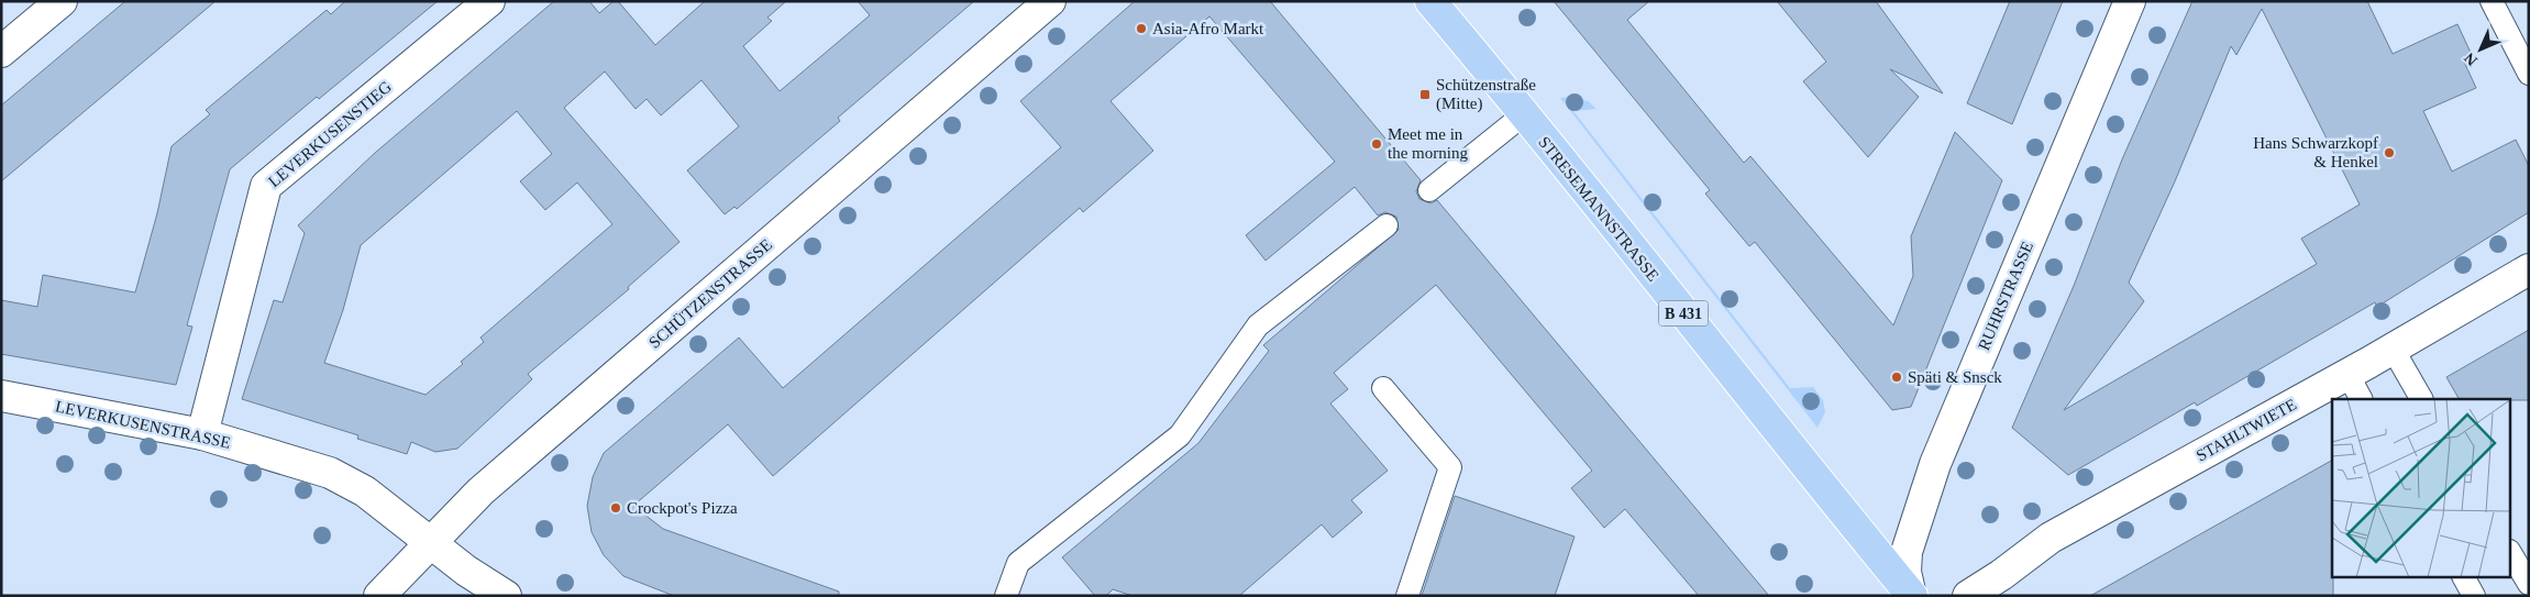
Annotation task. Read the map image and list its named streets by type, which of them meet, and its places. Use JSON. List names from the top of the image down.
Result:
{
  "streets": {
    "main road": ["STRESEMANNSTRASSE", "B 431"],
    "street": [
      "LEVERKUSENSTIEG",
      "SCHÜTZENSTRASSE",
      "RUHRSTRASSE",
      "LEVERKUSENSTRASSE",
      "STAHLTWIETE"
    ]
  },
  "crossings": [
    ["LEVERKUSENSTIEG", "LEVERKUSENSTRASSE"],
    ["STRESEMANNSTRASSE", "RUHRSTRASSE"],
    ["SCHÜTZENSTRASSE", "LEVERKUSENSTRASSE"]
  ],
  "places": {
    "other": [
      "Asia-Afro Markt",
      "Meet me in the morning",
      "Hans Schwarzkopf & Henkel",
      "Späti & Snsck",
      "Crockpot's Pizza"
    ],
    "transit": ["Schützenstraße (Mitte)"]
  },
  "north": "bottom left"
}
